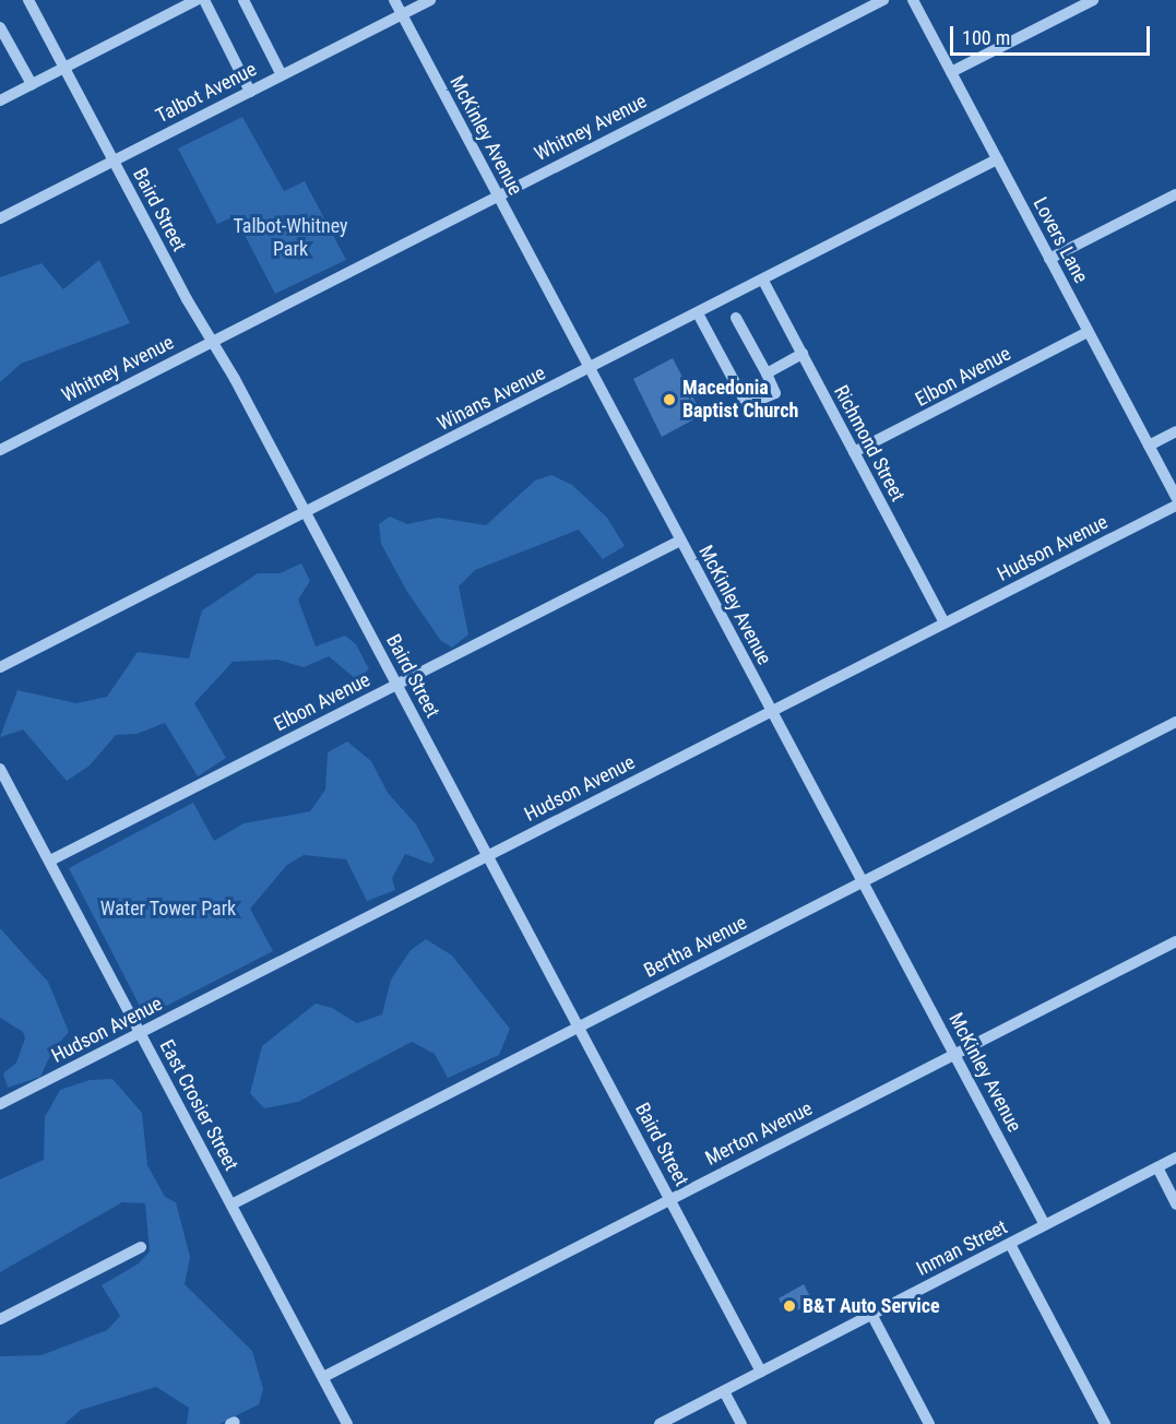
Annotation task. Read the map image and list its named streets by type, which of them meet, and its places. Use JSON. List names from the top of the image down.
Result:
{
  "streets": {
    "street": [
      "Talbot Avenue",
      "Whitney Avenue",
      "McKinley Avenue",
      "Baird Street",
      "Lovers Lane",
      "Elbon Avenue",
      "Winans Avenue",
      "Richmond Street",
      "Hudson Avenue",
      "Bertha Avenue",
      "East Crosier Street",
      "Merton Avenue",
      "Inman Street"
    ]
  },
  "crossings": [
    ["Talbot Avenue", "McKinley Avenue"],
    ["Talbot Avenue", "Baird Street"],
    ["Whitney Avenue", "McKinley Avenue"],
    ["Whitney Avenue", "Baird Street"],
    ["McKinley Avenue", "Elbon Avenue"],
    ["McKinley Avenue", "Winans Avenue"],
    ["McKinley Avenue", "Hudson Avenue"],
    ["McKinley Avenue", "Bertha Avenue"],
    ["McKinley Avenue", "Merton Avenue"],
    ["McKinley Avenue", "Inman Street"],
    ["Baird Street", "Elbon Avenue"],
    ["Baird Street", "Winans Avenue"],
    ["Baird Street", "Hudson Avenue"],
    ["Baird Street", "Bertha Avenue"],
    ["Baird Street", "Merton Avenue"],
    ["Baird Street", "Inman Street"],
    ["Lovers Lane", "Elbon Avenue"],
    ["Lovers Lane", "Winans Avenue"],
    ["Elbon Avenue", "Richmond Street"],
    ["Elbon Avenue", "East Crosier Street"],
    ["Winans Avenue", "Richmond Street"],
    ["Richmond Street", "Hudson Avenue"],
    ["Hudson Avenue", "East Crosier Street"],
    ["Bertha Avenue", "East Crosier Street"],
    ["East Crosier Street", "Merton Avenue"]
  ],
  "parks": ["Talbot-Whitney Park", "Water Tower Park"],
  "places": ["Macedonia Baptist Church", "B&T Auto Service"],
  "scale_bar": "100 m"
}
